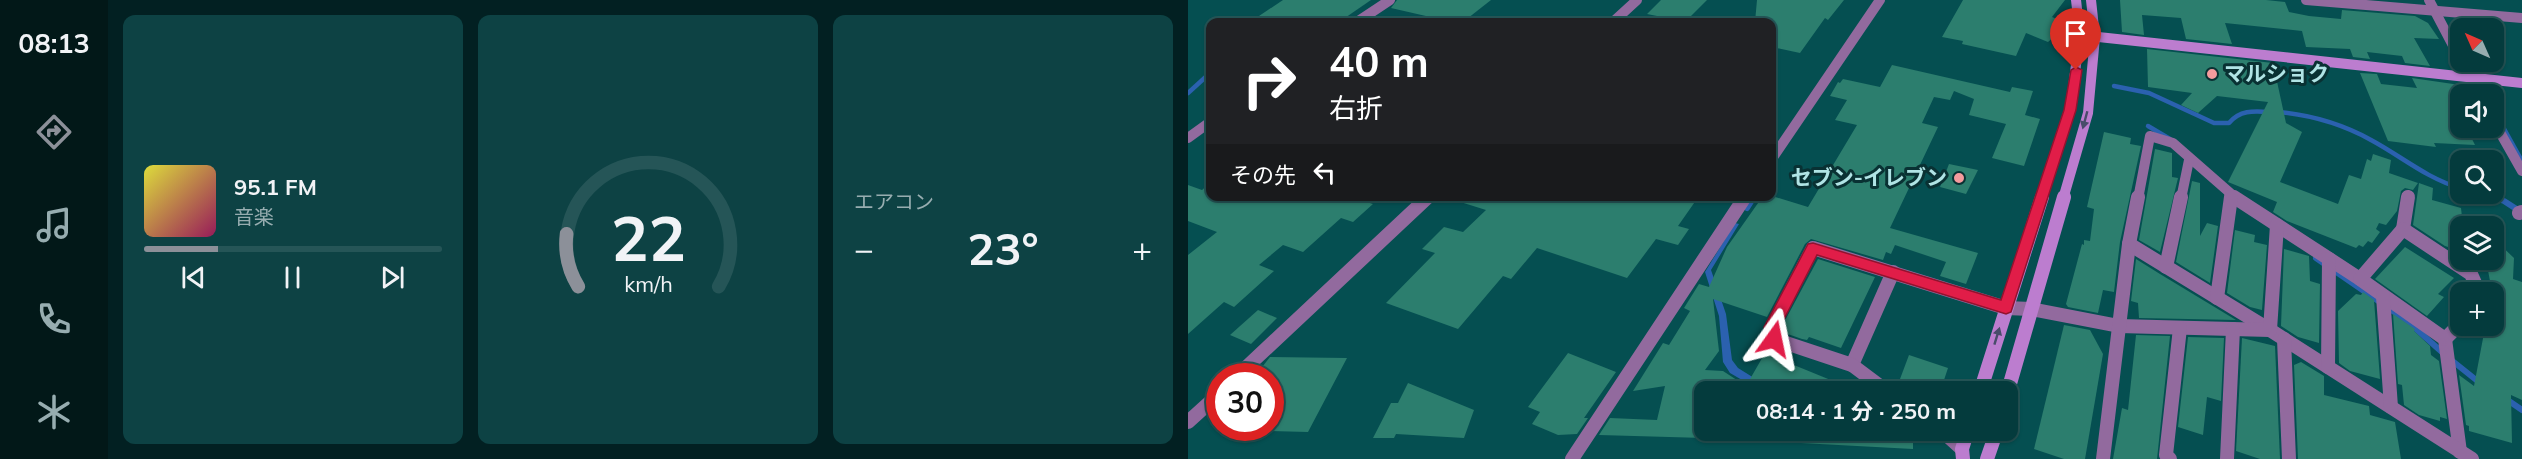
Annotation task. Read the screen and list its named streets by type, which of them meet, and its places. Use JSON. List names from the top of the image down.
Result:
{
  "places": ["マルショク", "セブン-イレブン"],
  "north": "top left",
  "page": {
    "tabs": "08:13",
    "tile": "エアコン",
    "map_buttons": "+",
    "turn": ["40 m", "右折"],
    "then": "その先",
    "song": ["95.1 FM", "音楽"],
    "heat": ["−", "23°", "+"],
    "limit": "30",
    "trip": "08:14 · 1 分 · 250 m",
    "gauge": ["22", "km/h"]
  }
}
